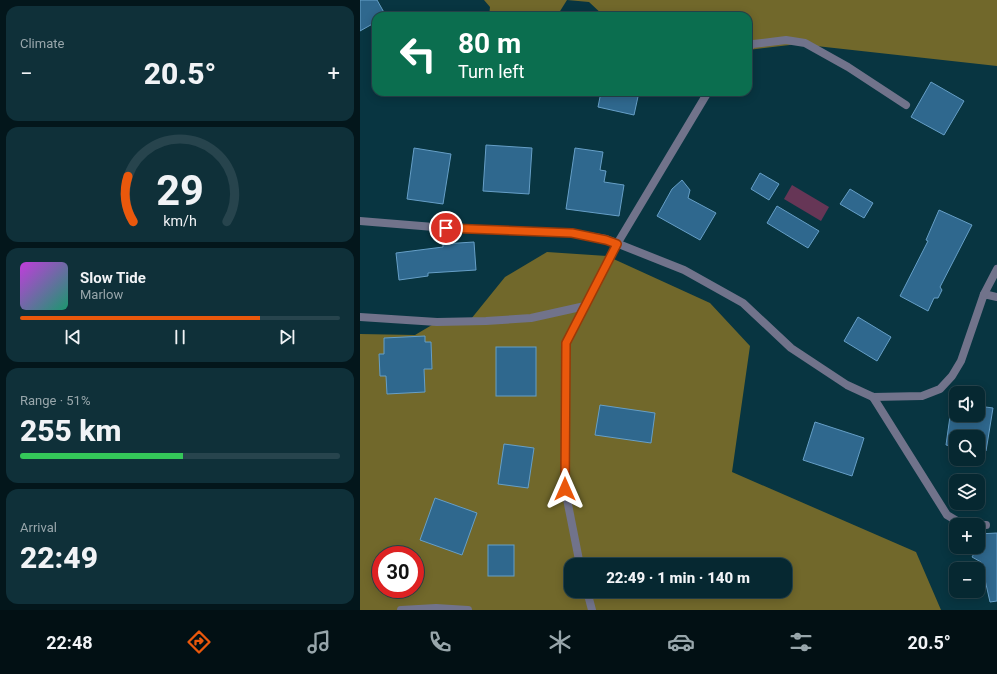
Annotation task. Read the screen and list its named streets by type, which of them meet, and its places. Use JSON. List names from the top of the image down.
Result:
{
  "page": {
    "tile": [
      "Climate",
      ["Range · 51%", "255 km"],
      ["Arrival", "22:49"]
    ],
    "turn": ["80 m", "Turn left"],
    "heat": ["−", "20.5°", "+"],
    "song": ["Slow Tide", "Marlow"],
    "map_buttons": ["+", "−"],
    "limit": "30",
    "trip": "22:49 · 1 min · 140 m",
    "tabs": ["22:48", "20.5°"],
    "gauge": ["29", "km/h"]
  }
}
